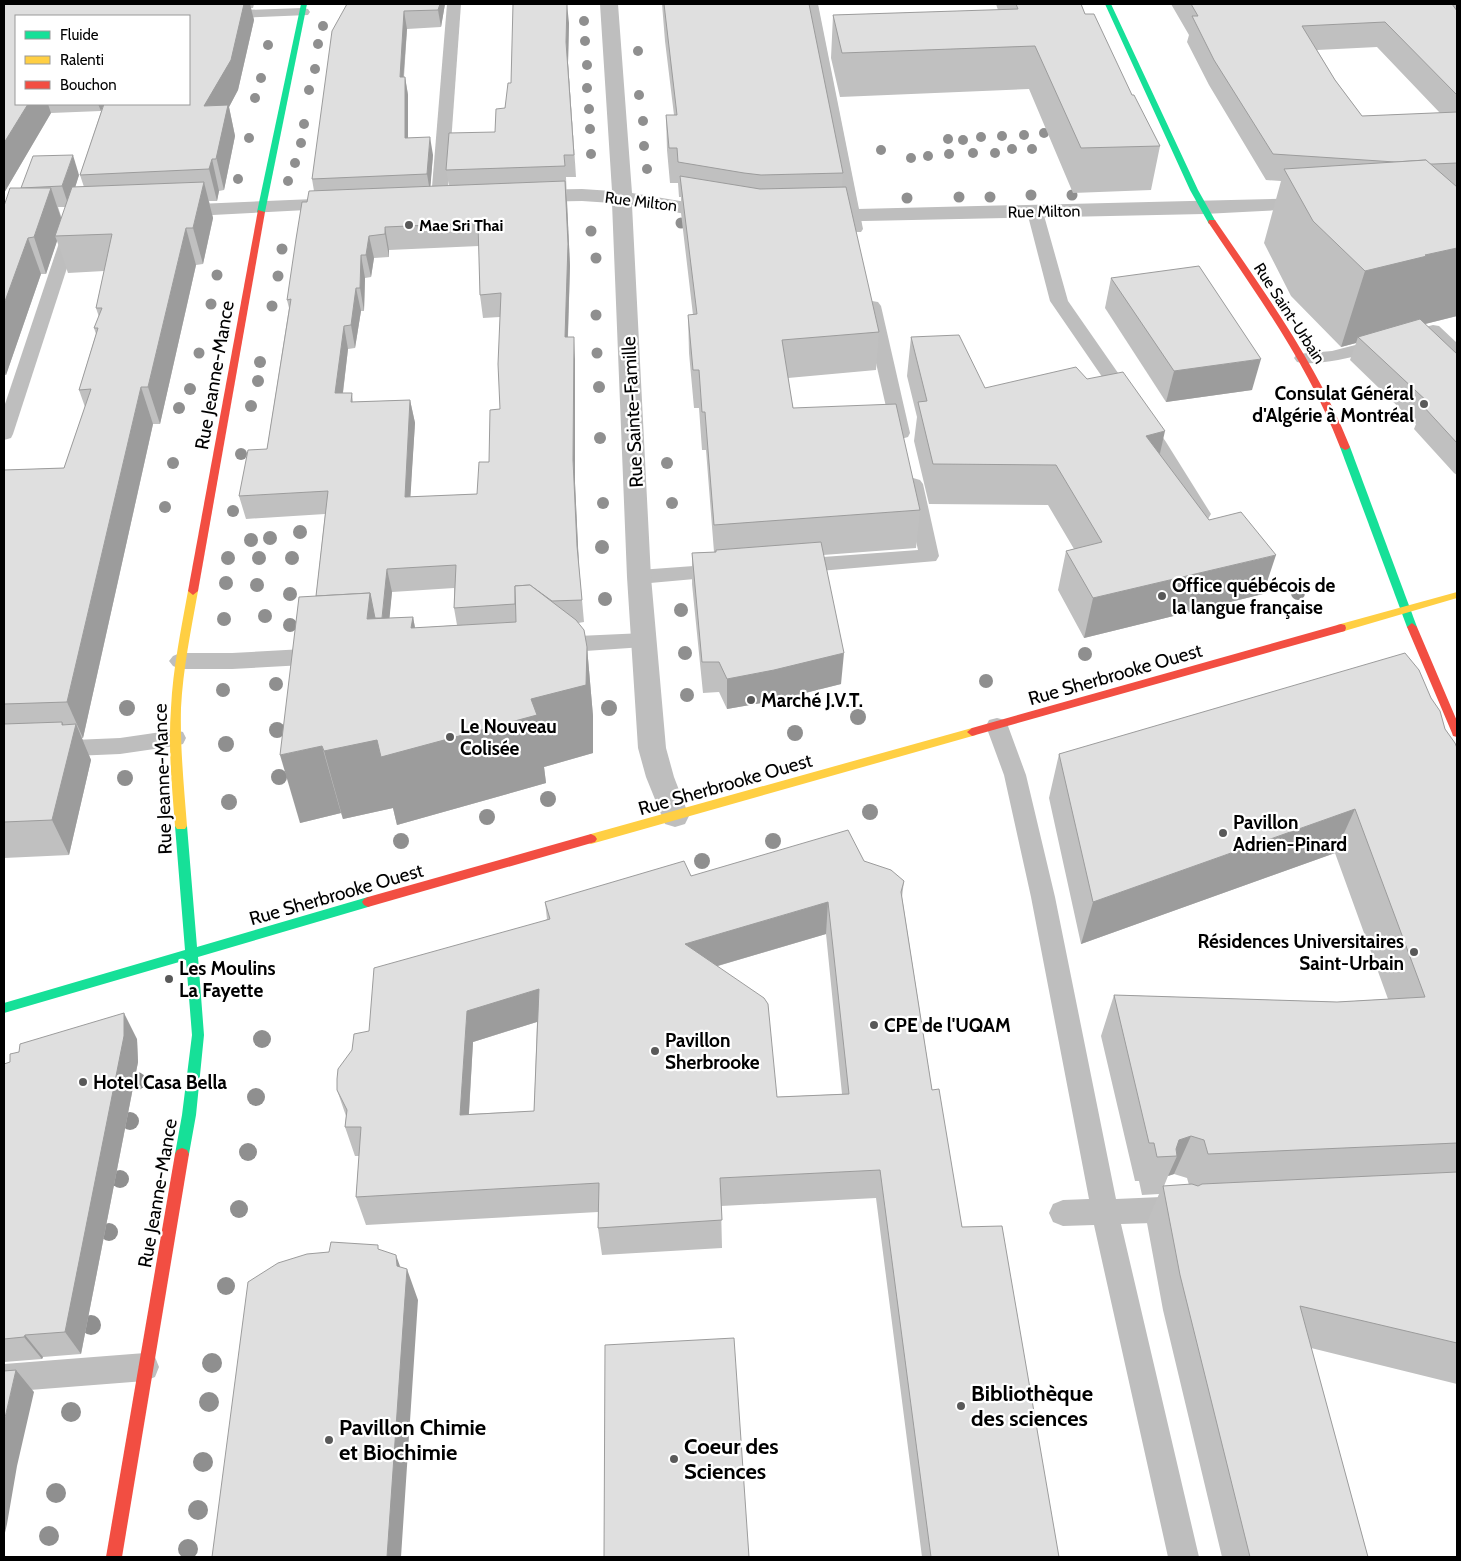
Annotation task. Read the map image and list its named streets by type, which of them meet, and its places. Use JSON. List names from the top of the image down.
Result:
{
  "streets": {
    "main road": ["Rue Saint-Urbain", "Rue Jeanne-Mance", "Rue Sherbrooke Ouest"],
    "street": ["Rue Milton", "Rue Sainte-Famille"]
  },
  "crossings": [
    ["Rue Milton", "Rue Saint-Urbain"],
    ["Rue Milton", "Rue Sainte-Famille"],
    ["Rue Saint-Urbain", "Rue Sherbrooke Ouest"],
    ["Rue Jeanne-Mance", "Rue Sherbrooke Ouest"],
    ["Rue Sainte-Famille", "Rue Sherbrooke Ouest"]
  ],
  "places": [
    "Mae Sri Thai",
    "Consulat Général d'Algérie à Montréal",
    "Office québécois de la langue française",
    "Marché J.V.T.",
    "Le Nouveau Colisée",
    "Pavillon Adrien-Pinard",
    "Résidences Universitaires Saint-Urbain",
    "Les Moulins La Fayette",
    "CPE de l'UQAM",
    "Pavillon Sherbrooke",
    "Hotel Casa Bella",
    "Bibliothèque des sciences",
    "Pavillon Chimie et Biochimie",
    "Coeur des Sciences"
  ],
  "legend": ["Fluide", "Ralenti", "Bouchon"]
}
